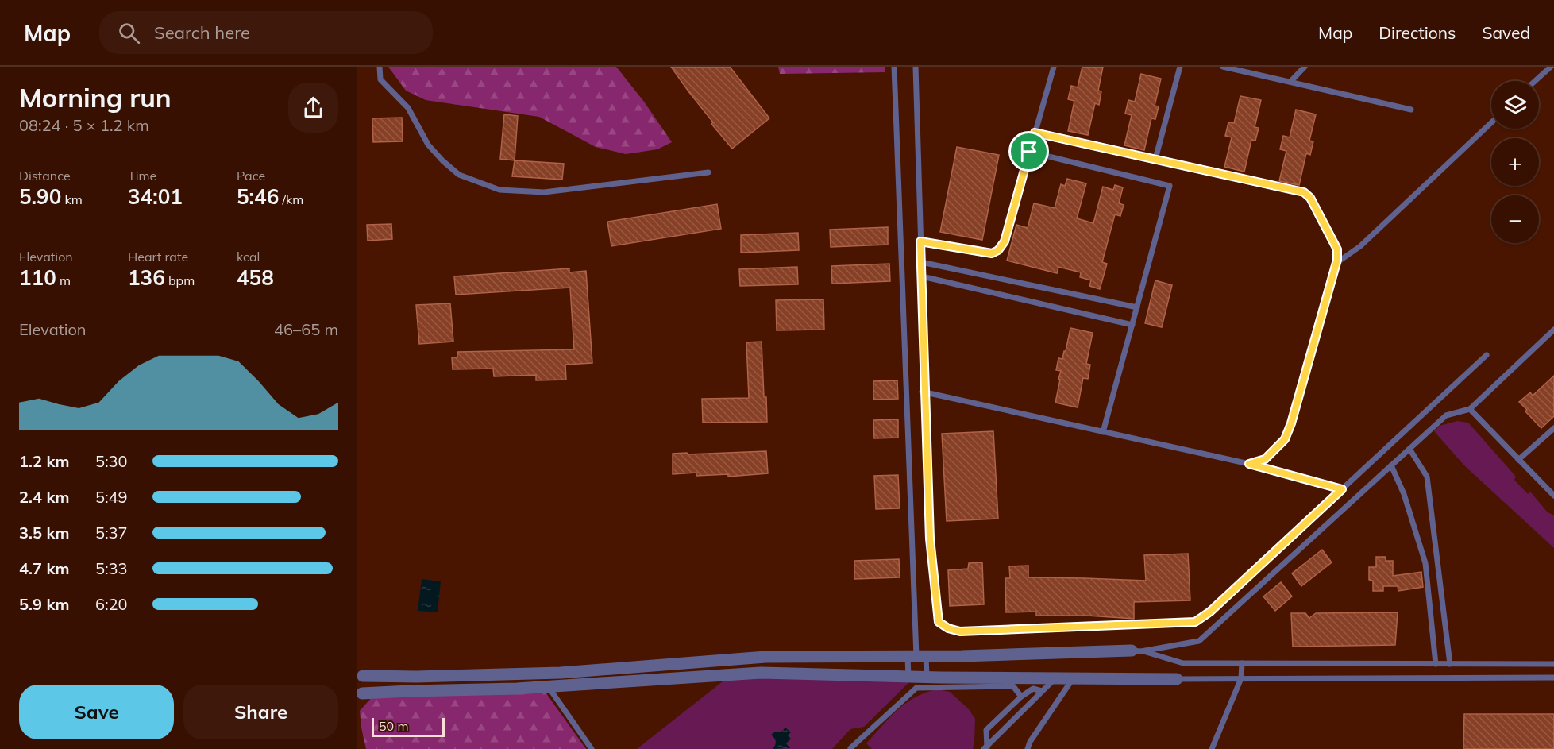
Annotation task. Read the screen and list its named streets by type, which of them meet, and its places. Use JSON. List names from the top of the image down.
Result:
{
  "scale_bar": "50 m",
  "page": {
    "header": "Map",
    "search": "Search here",
    "nav": ["Map", "Directions", "Saved"],
    "heading": ["Morning run", "08:24 · 5 × 1.2 km"],
    "map_buttons": ["+", "−"],
    "stats": [
      ["Distance", "5.90 km"],
      ["Time", "34:01"],
      ["Pace", "5:46 /km"],
      ["Elevation", "110 m"],
      ["Heart rate", "136 bpm"],
      ["kcal", "458"]
    ],
    "chart": ["Elevation", "46–65 m"],
    "list": [
      {
        "name": "1.2 km",
        "note": "5:30"
      },
      {
        "name": "2.4 km",
        "note": "5:49"
      },
      {
        "name": "3.5 km",
        "note": "5:37"
      },
      {
        "name": "4.7 km",
        "note": "5:33"
      },
      {
        "name": "5.9 km",
        "note": "6:20"
      }
    ],
    "buttons": ["Save", "Share"],
    "scale": "50 m"
  }
}
